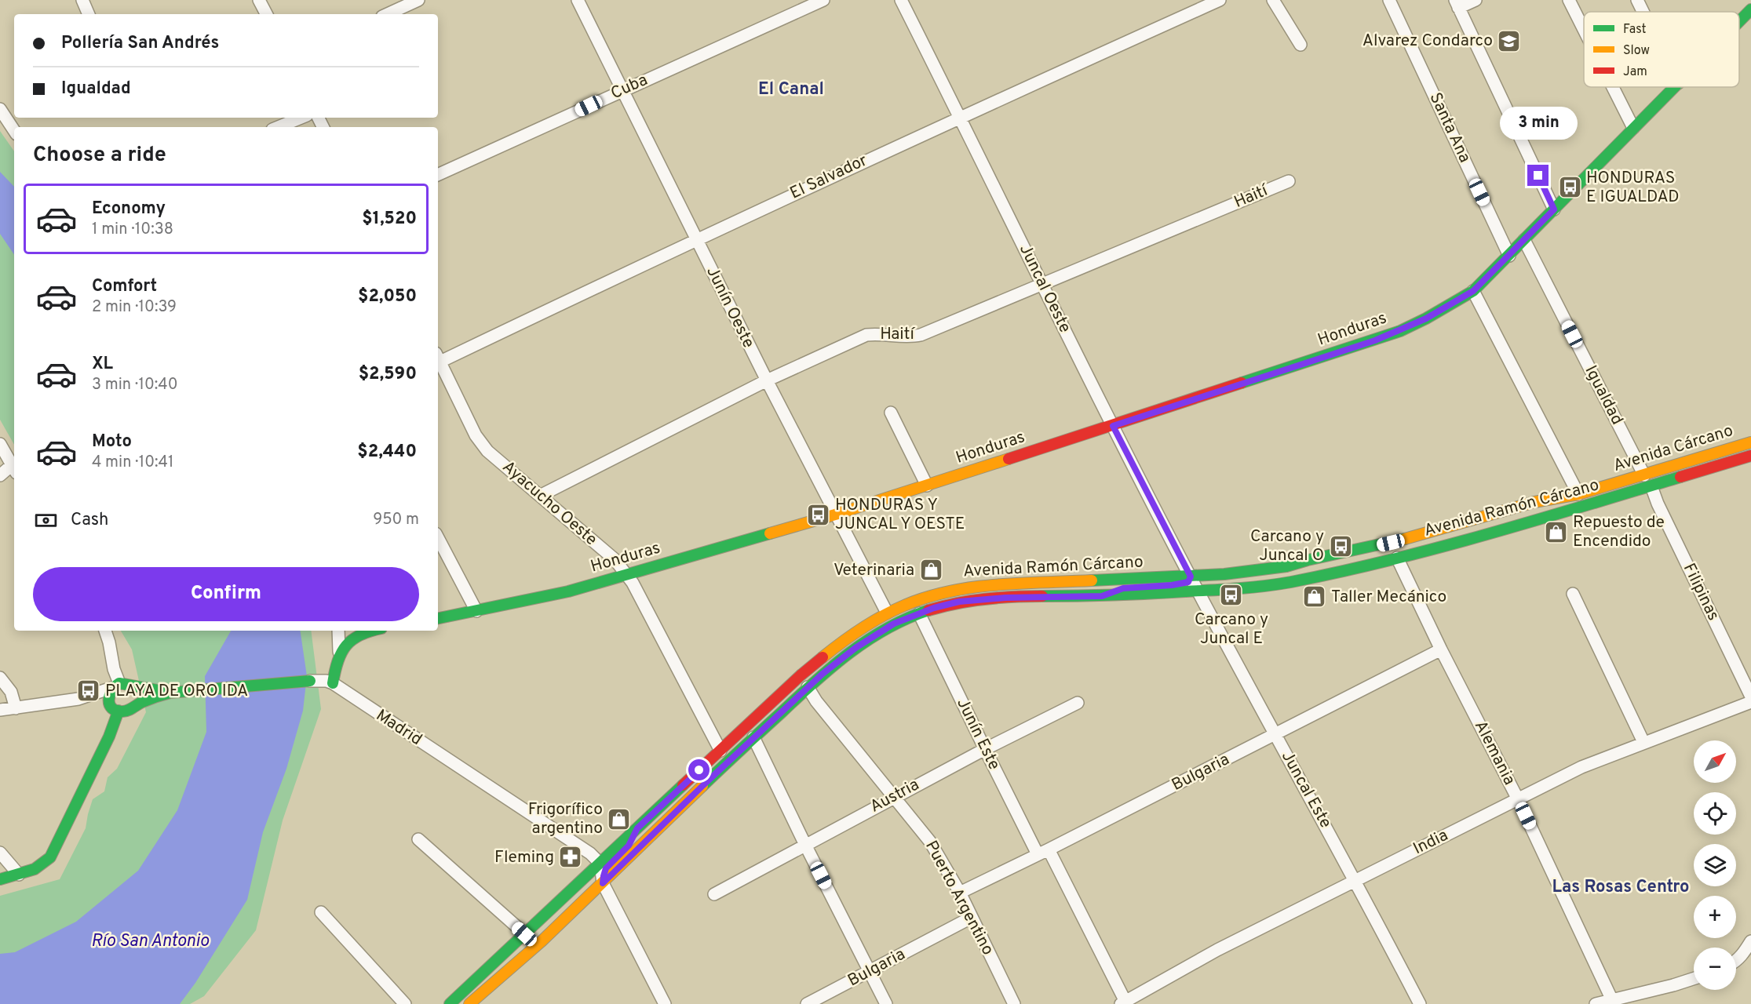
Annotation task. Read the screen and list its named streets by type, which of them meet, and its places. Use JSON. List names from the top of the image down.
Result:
{
  "streets": {
    "main road": [
      "Honduras",
      "Avenida Cárcano",
      "Avenida Ramón Cárcano",
      "Madrid"
    ],
    "street": [
      "Cuba",
      "Santa Ana",
      "El Salvador",
      "Haití",
      "Juncal Oeste",
      "Junín Oeste",
      "Igualdad",
      "Ayacucho Oeste",
      "Filipinas",
      "Junín Este",
      "Alemania",
      "Bulgaria",
      "Juncal Este",
      "Austria",
      "India",
      "Puerto Argentino"
    ]
  },
  "crossings": [
    ["Cuba", "Junín Oeste"],
    ["Santa Ana", "Honduras"],
    ["El Salvador", "Juncal Oeste"],
    ["El Salvador", "Junín Oeste"],
    ["El Salvador", "Ayacucho Oeste"],
    ["Haití", "Juncal Oeste"],
    ["Haití", "Junín Oeste"],
    ["Haití", "Ayacucho Oeste"],
    ["Juncal Oeste", "Honduras"],
    ["Juncal Oeste", "Avenida Ramón Cárcano"],
    ["Juncal Oeste", "Juncal Este"],
    ["Junín Oeste", "Honduras"],
    ["Junín Oeste", "Avenida Ramón Cárcano"],
    ["Honduras", "Igualdad"],
    ["Honduras", "Ayacucho Oeste"],
    ["Igualdad", "Avenida Cárcano"],
    ["Avenida Cárcano", "Avenida Ramón Cárcano"],
    ["Ayacucho Oeste", "Avenida Ramón Cárcano"],
    ["Avenida Ramón Cárcano", "Filipinas"],
    ["Avenida Ramón Cárcano", "Madrid"],
    ["Avenida Ramón Cárcano", "Junín Este"],
    ["Avenida Ramón Cárcano", "Alemania"],
    ["Avenida Ramón Cárcano", "Juncal Este"],
    ["Avenida Ramón Cárcano", "Puerto Argentino"],
    ["Junín Este", "Bulgaria"],
    ["Junín Este", "Austria"],
    ["Junín Este", "India"],
    ["Alemania", "Bulgaria"],
    ["Alemania", "India"],
    ["Bulgaria", "Juncal Este"],
    ["Bulgaria", "Puerto Argentino"],
    ["Juncal Este", "India"],
    ["Austria", "Puerto Argentino"]
  ],
  "districts": ["El Canal", "Las Rosas Centro"],
  "water": ["Río San Antonio"],
  "places": {
    "school or university": ["Alvarez Condarco"],
    "bus stop": [
      "HONDURAS E IGUALDAD",
      "HONDURAS Y JUNCAL Y OESTE",
      "Carcano y Juncal O",
      "Carcano y Juncal E",
      "PLAYA DE ORO IDA"
    ],
    "shop": [
      "Repuesto de Encendido",
      "Veterinaria",
      "Taller Mecánico",
      "Frigorífico argentino"
    ],
    "pharmacy": ["Fleming"]
  },
  "legend": ["Fast", "Slow", "Jam"],
  "north": "top right",
  "page": {
    "banner": ["Pollería San Andrés", "Igualdad"],
    "bubble": "3 min",
    "heading": "Choose a ride",
    "list": [
      {
        "name": "Economy",
        "note": "1 min · 10:38",
        "value": "$1,520"
      },
      {
        "name": "Comfort",
        "note": "2 min · 10:39",
        "value": "$2,050"
      },
      {
        "name": "XL",
        "note": "3 min · 10:40",
        "value": "$2,590"
      },
      {
        "name": "Moto",
        "note": "4 min · 10:41",
        "value": "$2,440"
      }
    ],
    "pay": ["Cash", "950 m"],
    "buttons": "Confirm",
    "map_buttons": ["+", "−"]
  }
}
